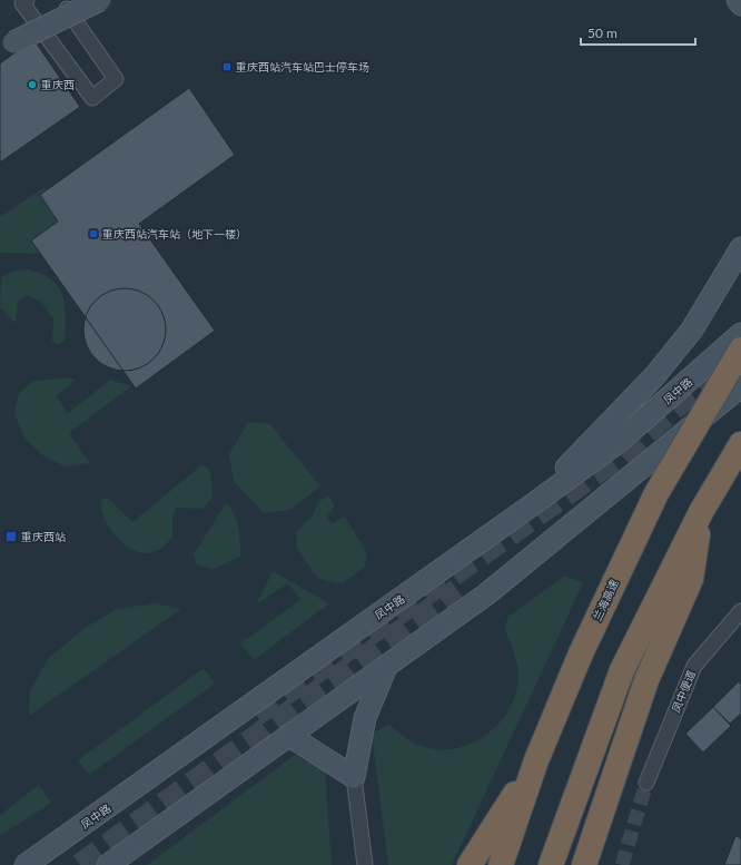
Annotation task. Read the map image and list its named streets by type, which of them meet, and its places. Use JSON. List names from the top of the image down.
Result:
{
  "streets": {
    "highway": ["兰海高速"],
    "main road": ["凤中路"],
    "street": ["凤中便道"]
  },
  "places": {
    "transit": ["重庆西站汽车站巴士停车场", "重庆西站汽车站（地下一楼）", "重庆西站"],
    "other": ["重庆西"]
  },
  "scale_bar": "50 m"
}
